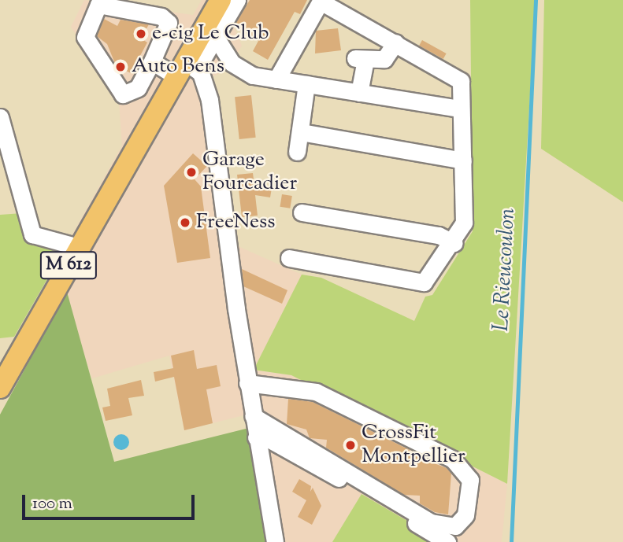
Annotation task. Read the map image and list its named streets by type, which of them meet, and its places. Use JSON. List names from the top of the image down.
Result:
{
  "streets": {
    "main road": ["M 612"]
  },
  "water": ["Le Rieucoulon"],
  "places": [
    "e-cig Le Club",
    "Auto Bens",
    "Garage Fourcadier",
    "FreeNess",
    "CrossFit Montpellier"
  ],
  "scale_bar": "100 m"
}
